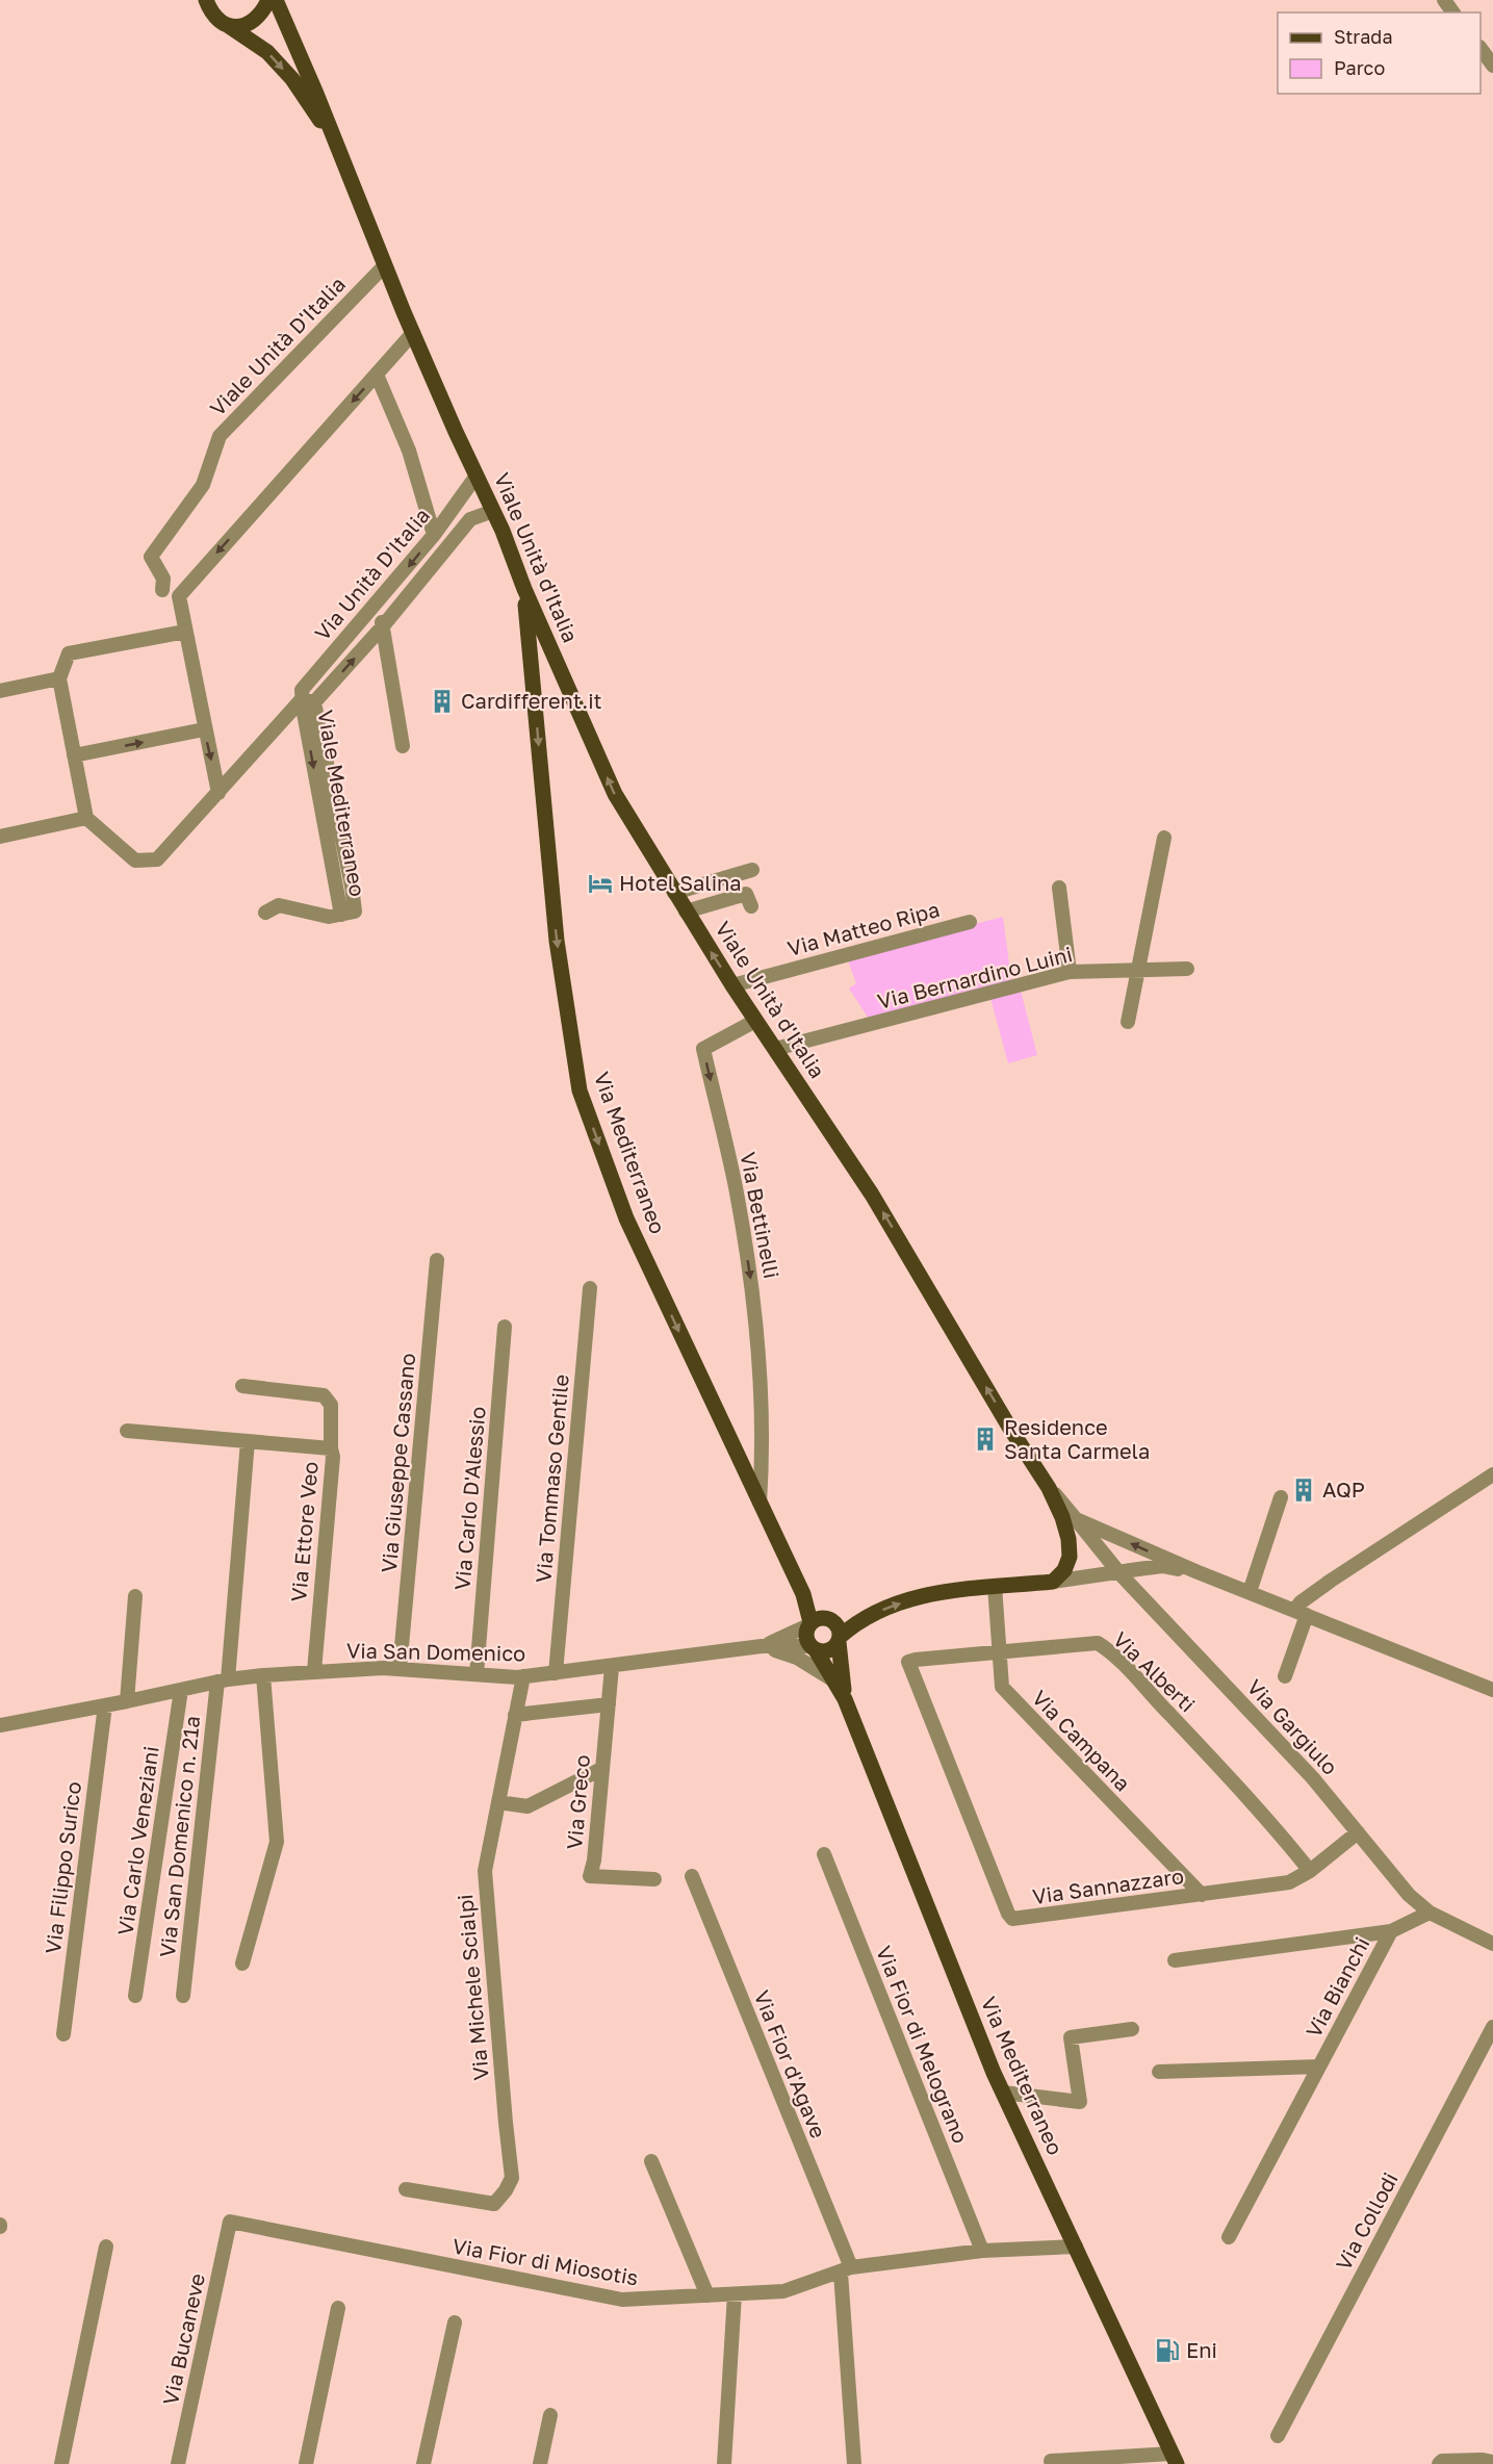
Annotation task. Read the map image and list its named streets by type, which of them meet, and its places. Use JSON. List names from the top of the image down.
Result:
{
  "streets": {
    "main road": ["Viale Unità d'Italia", "Via Mediterraneo"],
    "street": [
      "Viale Unità D'Italia",
      "Via Unità D'Italia",
      "Viale Mediterraneo",
      "Via Matteo Ripa",
      "Via Bernardino Luini",
      "Via Bettinelli",
      "Via Giuseppe Cassano",
      "Via Tommaso Gentile",
      "Via Carlo D'Alessio",
      "Via Ettore Veo",
      "Via San Domenico",
      "Via Alberti",
      "Via Gargiulo",
      "Via Campana",
      "Via Greco",
      "Via San Domenico n. 21a",
      "Via Carlo Veneziani",
      "Via Filippo Surico",
      "Via Sannazzaro",
      "Via Michele Scialpi",
      "Via Bianchi",
      "Via Fior di Melograno",
      "Via Fior d'Agave",
      "Via Collodi",
      "Via Fior di Miosotis",
      "Via Bucaneve"
    ]
  },
  "crossings": [
    ["Viale Unità D'Italia", "Viale Unità d'Italia"],
    ["Viale Unità d'Italia", "Via Unità D'Italia"],
    ["Viale Unità d'Italia", "Via Matteo Ripa"],
    ["Viale Unità d'Italia", "Via Bernardino Luini"],
    ["Viale Unità d'Italia", "Via Mediterraneo"],
    ["Viale Unità d'Italia", "Via Bettinelli"],
    ["Viale Unità d'Italia", "Via Gargiulo"],
    ["Via Unità D'Italia", "Viale Mediterraneo"],
    ["Via Mediterraneo", "Via Bettinelli"],
    ["Via Mediterraneo", "Via San Domenico"],
    ["Via Mediterraneo", "Via Fior di Miosotis"],
    ["Via Giuseppe Cassano", "Via San Domenico"],
    ["Via Tommaso Gentile", "Via San Domenico"],
    ["Via Carlo D'Alessio", "Via San Domenico"],
    ["Via Ettore Veo", "Via San Domenico"],
    ["Via Ettore Veo", "Via San Domenico n. 21a"],
    ["Via San Domenico", "Via Greco"],
    ["Via San Domenico", "Via San Domenico n. 21a"],
    ["Via San Domenico", "Via Carlo Veneziani"],
    ["Via San Domenico", "Via Filippo Surico"],
    ["Via San Domenico", "Via Michele Scialpi"],
    ["Via Alberti", "Via Campana"],
    ["Via Alberti", "Via Sannazzaro"],
    ["Via Gargiulo", "Via Sannazzaro"],
    ["Via Gargiulo", "Via Bianchi"],
    ["Via Campana", "Via Sannazzaro"],
    ["Via Fior di Melograno", "Via Fior di Miosotis"],
    ["Via Fior d'Agave", "Via Fior di Miosotis"],
    ["Via Fior di Miosotis", "Via Bucaneve"]
  ],
  "one_way": ["Via Mediterraneo", "Via Bettinelli"],
  "places": {
    "building": ["Cardifferent.it", "Residence Santa Carmela", "AQP"],
    "hotel": ["Hotel Salina"],
    "fuel station": ["Eni"]
  },
  "legend": ["Strada", "Parco"]
}
